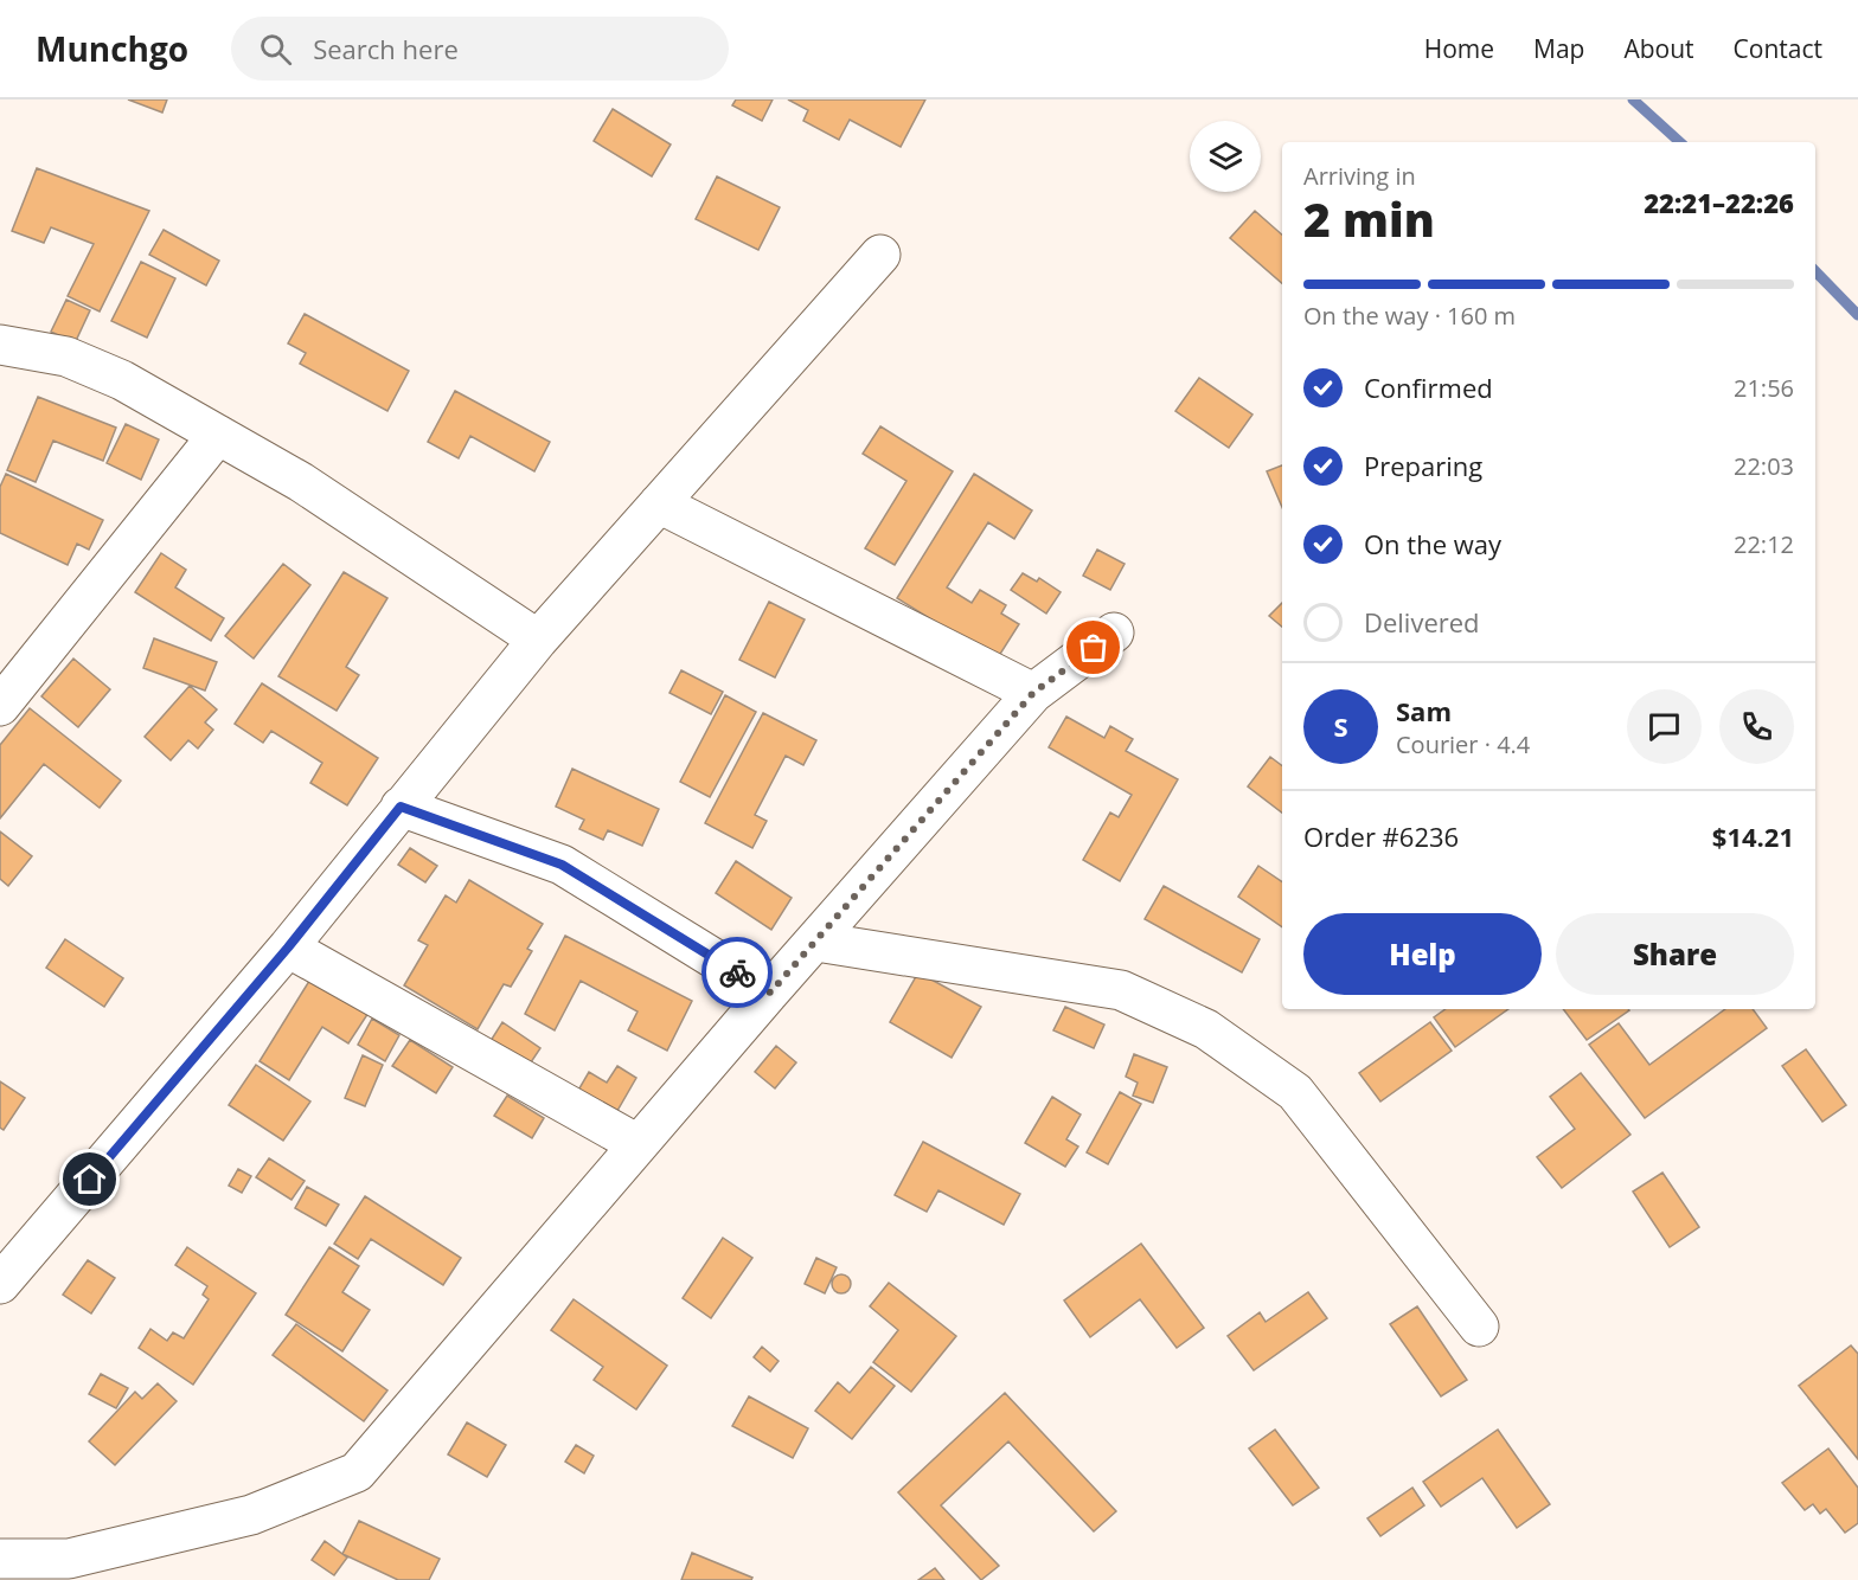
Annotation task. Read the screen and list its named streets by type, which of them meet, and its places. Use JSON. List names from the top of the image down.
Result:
{
  "page": {
    "header": "Munchgo",
    "search": "Search here",
    "nav": [
      "Home",
      "Map",
      "About",
      "Contact"
    ],
    "heading": ["2 min", "Arriving in", "22:21–22:26"],
    "panel": [
      "Sam",
      "Courier · 4.4",
      "Order #6236",
      "$14.21"
    ],
    "bar": "On the way · 160 m",
    "list": [
      ["Confirmed", "21:56"],
      ["Preparing", "22:03"],
      ["On the way", "22:12"],
      "Delivered"
    ],
    "round": "S",
    "buttons": ["Help", "Share"]
  }
}
